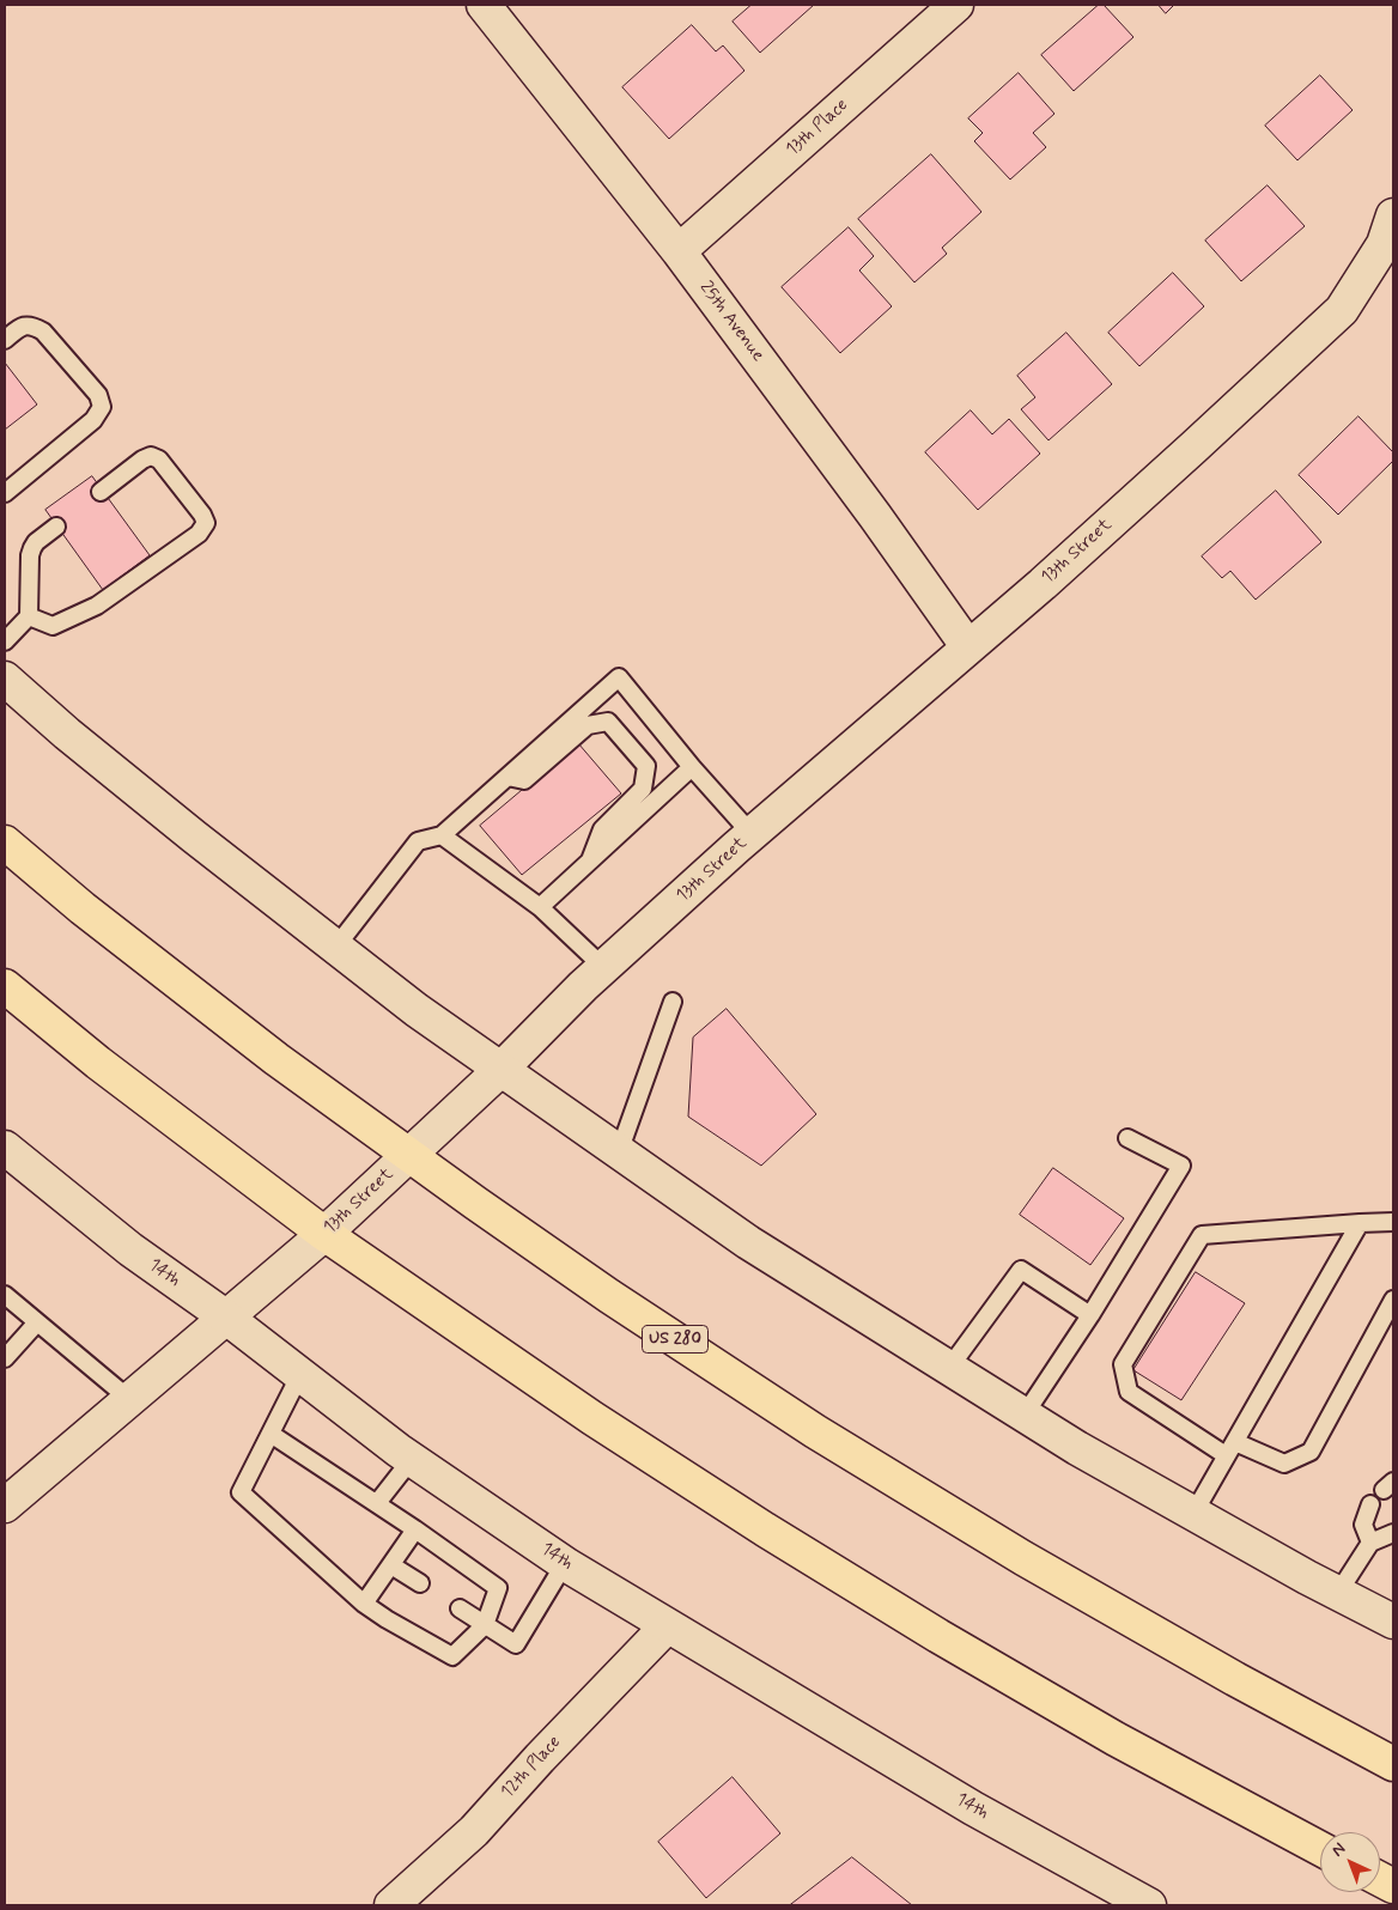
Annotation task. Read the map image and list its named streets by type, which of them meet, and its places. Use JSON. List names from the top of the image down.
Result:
{
  "streets": {
    "highway": ["US 280"],
    "street": [
      "13th Place",
      "25th Avenue",
      "13th Street",
      "14th",
      "12th Place"
    ]
  },
  "crossings": [
    ["13th Place", "25th Avenue"],
    ["25th Avenue", "13th Street"],
    ["13th Street", "14th"],
    ["13th Street", "US 280"],
    ["14th", "12th Place"]
  ],
  "north": "top left"
}
